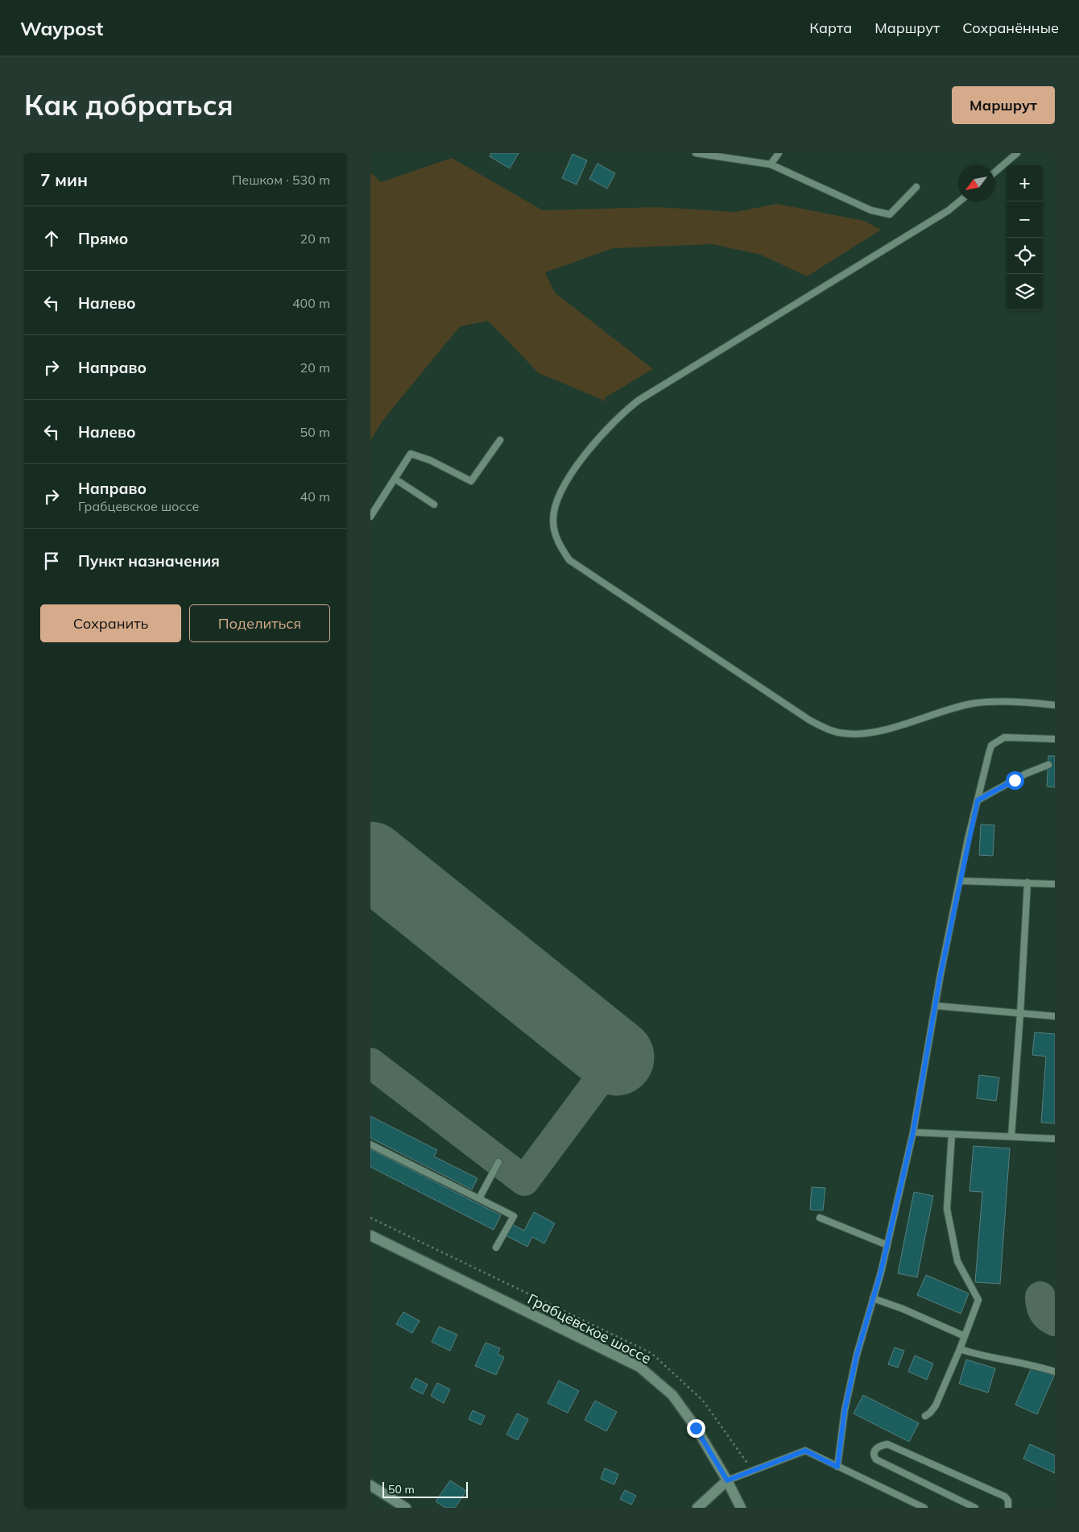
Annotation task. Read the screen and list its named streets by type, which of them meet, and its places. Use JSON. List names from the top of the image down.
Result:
{
  "streets": {
    "street": ["Грабцевское шоссе"]
  },
  "scale_bar": "50 m",
  "north": "bottom left",
  "page": {
    "header": "Waypost",
    "nav": ["Карта", "Маршрут", "Сохранённые"],
    "buttons": [
      "Маршрут",
      ["Сохранить", "Поделиться"]
    ],
    "title": "Как добраться",
    "heading": ["7 мин", "Пешком · 530 m"],
    "map_buttons": ["+", "−"],
    "list": [
      ["Прямо", "20 m"],
      ["Налево", "400 m"],
      ["Направо", "20 m"],
      ["Налево", "50 m"],
      ["Направо", "Грабцевское шоссе", "40 m"],
      "Пункт назначения"
    ],
    "scale": "50 m"
  }
}
